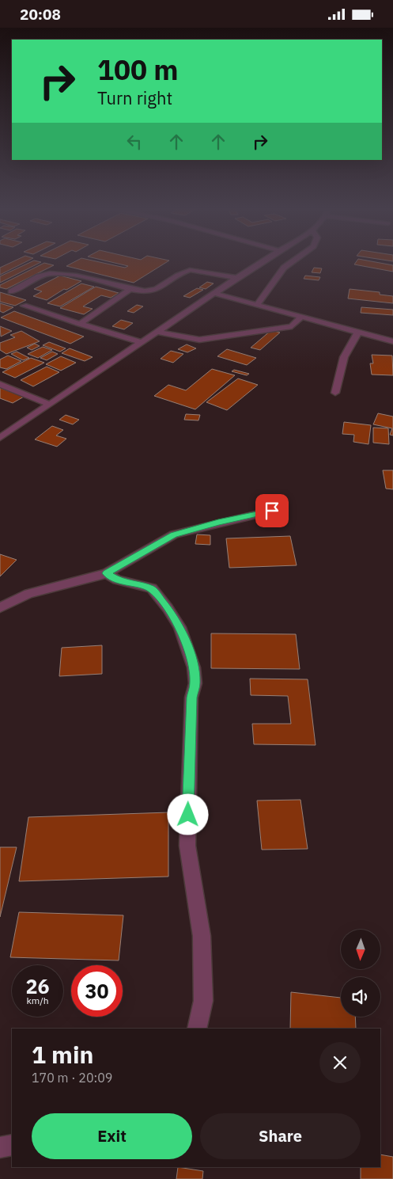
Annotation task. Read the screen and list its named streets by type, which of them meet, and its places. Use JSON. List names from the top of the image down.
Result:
{
  "north": "bottom",
  "page": {
    "status": "20:08",
    "turn": ["100 m", "Turn right"],
    "speed": "26 km/h",
    "limit": "30",
    "heading": ["1 min", "170 m · 20:09"],
    "buttons": ["Exit", "Share"]
  }
}
